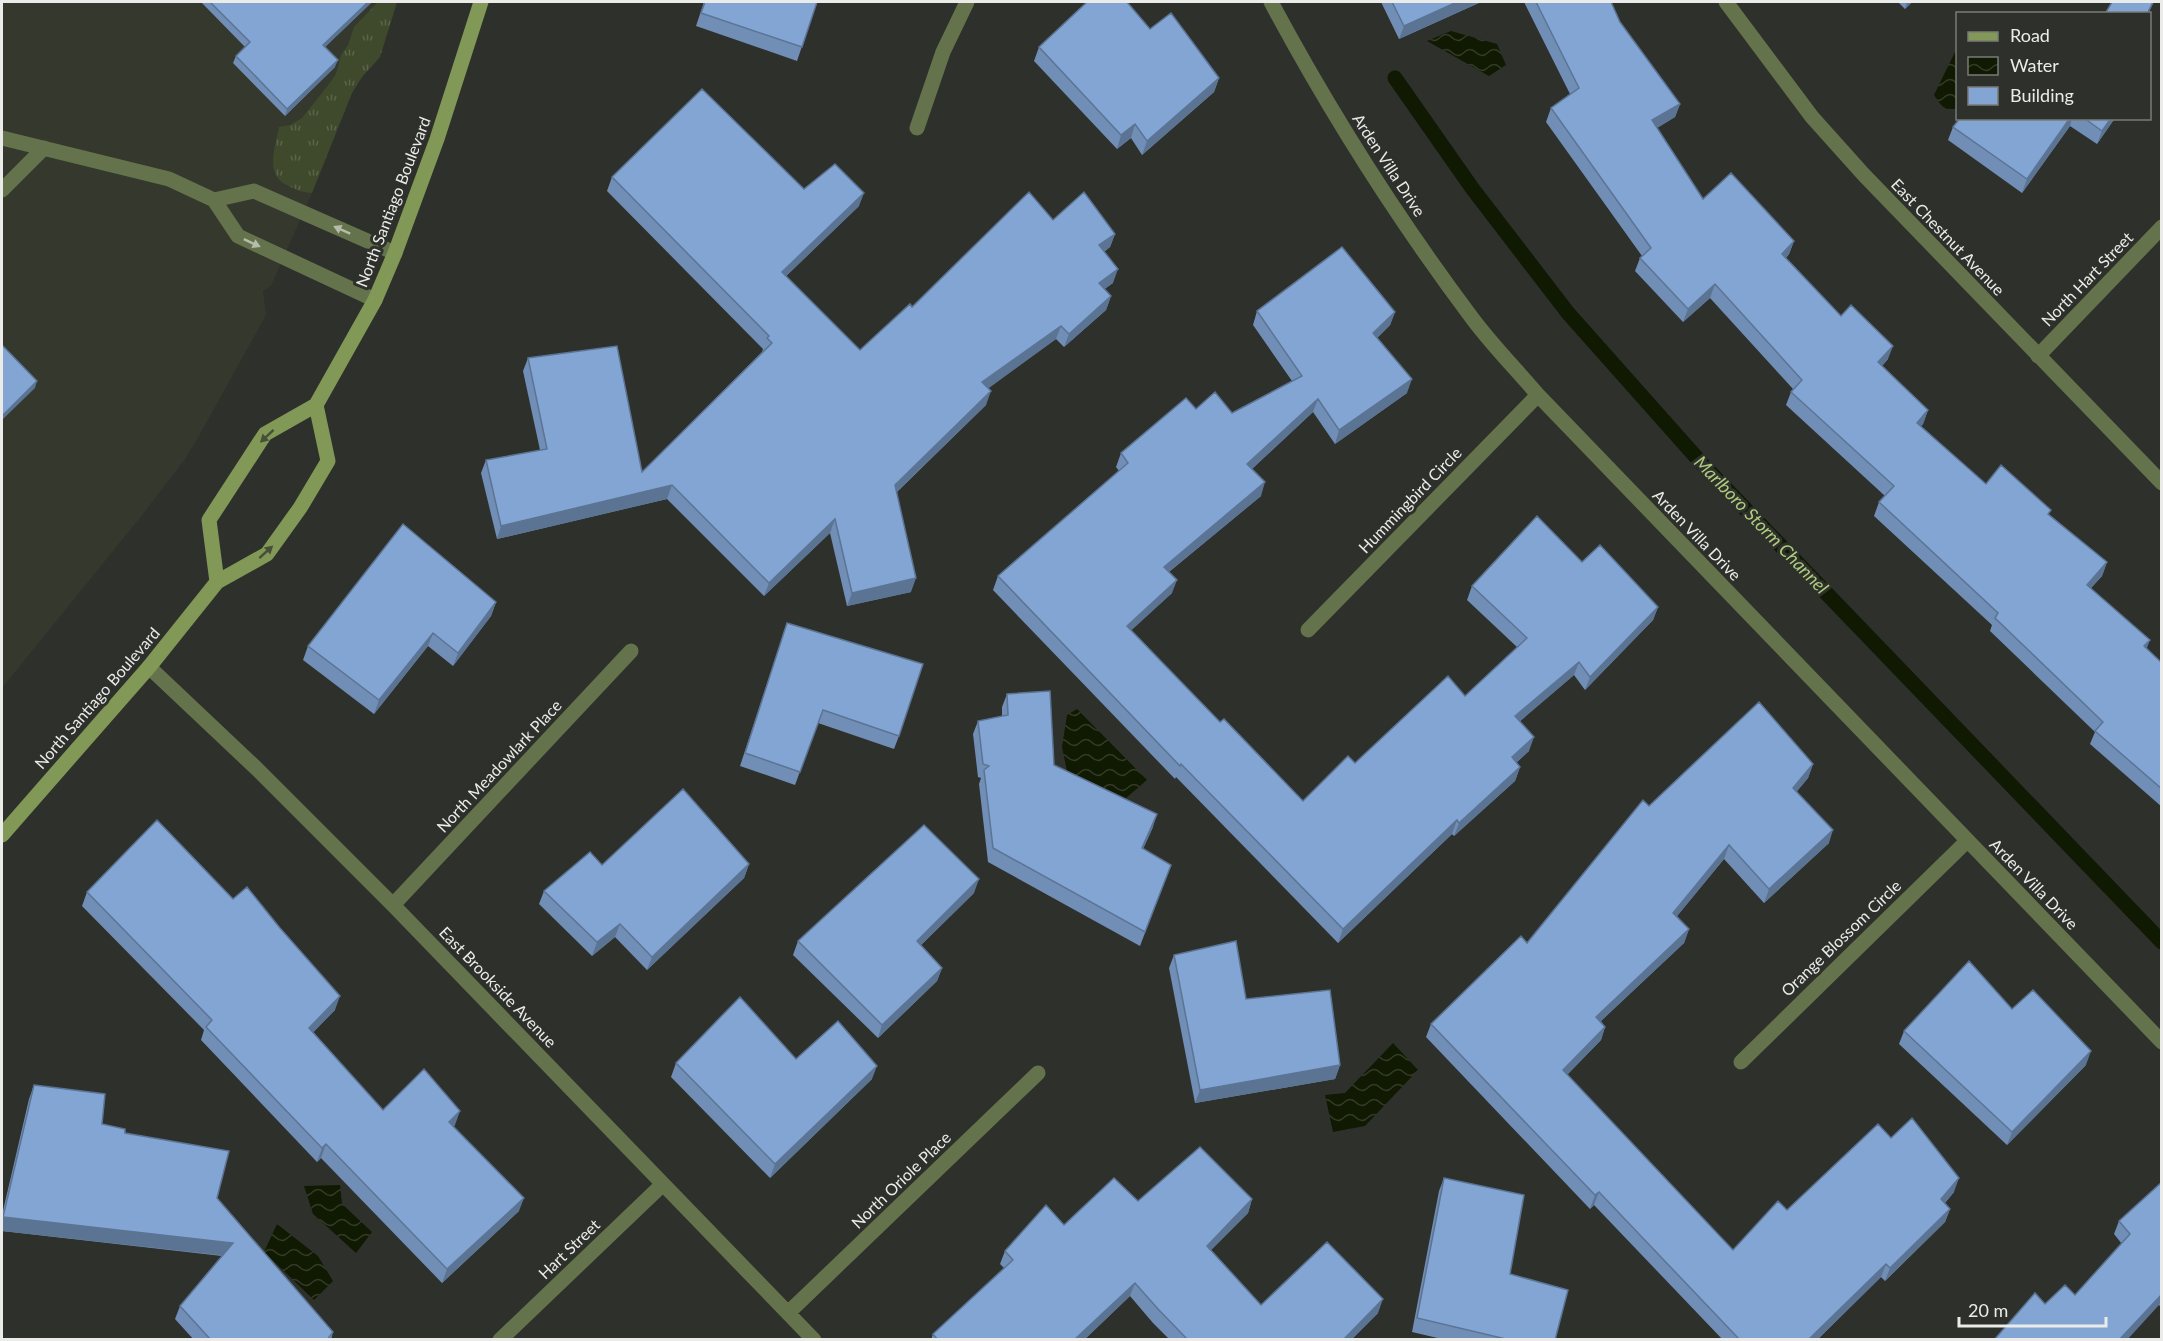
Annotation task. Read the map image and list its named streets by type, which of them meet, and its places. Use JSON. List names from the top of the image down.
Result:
{
  "streets": {
    "main road": ["North Santiago Boulevard"],
    "street": [
      "Arden Villa Drive",
      "East Chestnut Avenue",
      "North Hart Street",
      "Hummingbird Circle",
      "North Meadowlark Place",
      "Orange Blossom Circle",
      "East Brookside Avenue",
      "North Oriole Place",
      "Hart Street"
    ]
  },
  "crossings": [
    ["Arden Villa Drive", "Hummingbird Circle"],
    ["Arden Villa Drive", "Orange Blossom Circle"],
    ["North Santiago Boulevard", "East Brookside Avenue"],
    ["East Chestnut Avenue", "North Hart Street"],
    ["North Meadowlark Place", "East Brookside Avenue"],
    ["East Brookside Avenue", "North Oriole Place"],
    ["East Brookside Avenue", "Hart Street"]
  ],
  "water": ["Marlboro Storm Channel"],
  "legend": ["Road", "Water", "Building"],
  "scale_bar": "20 m"
}
